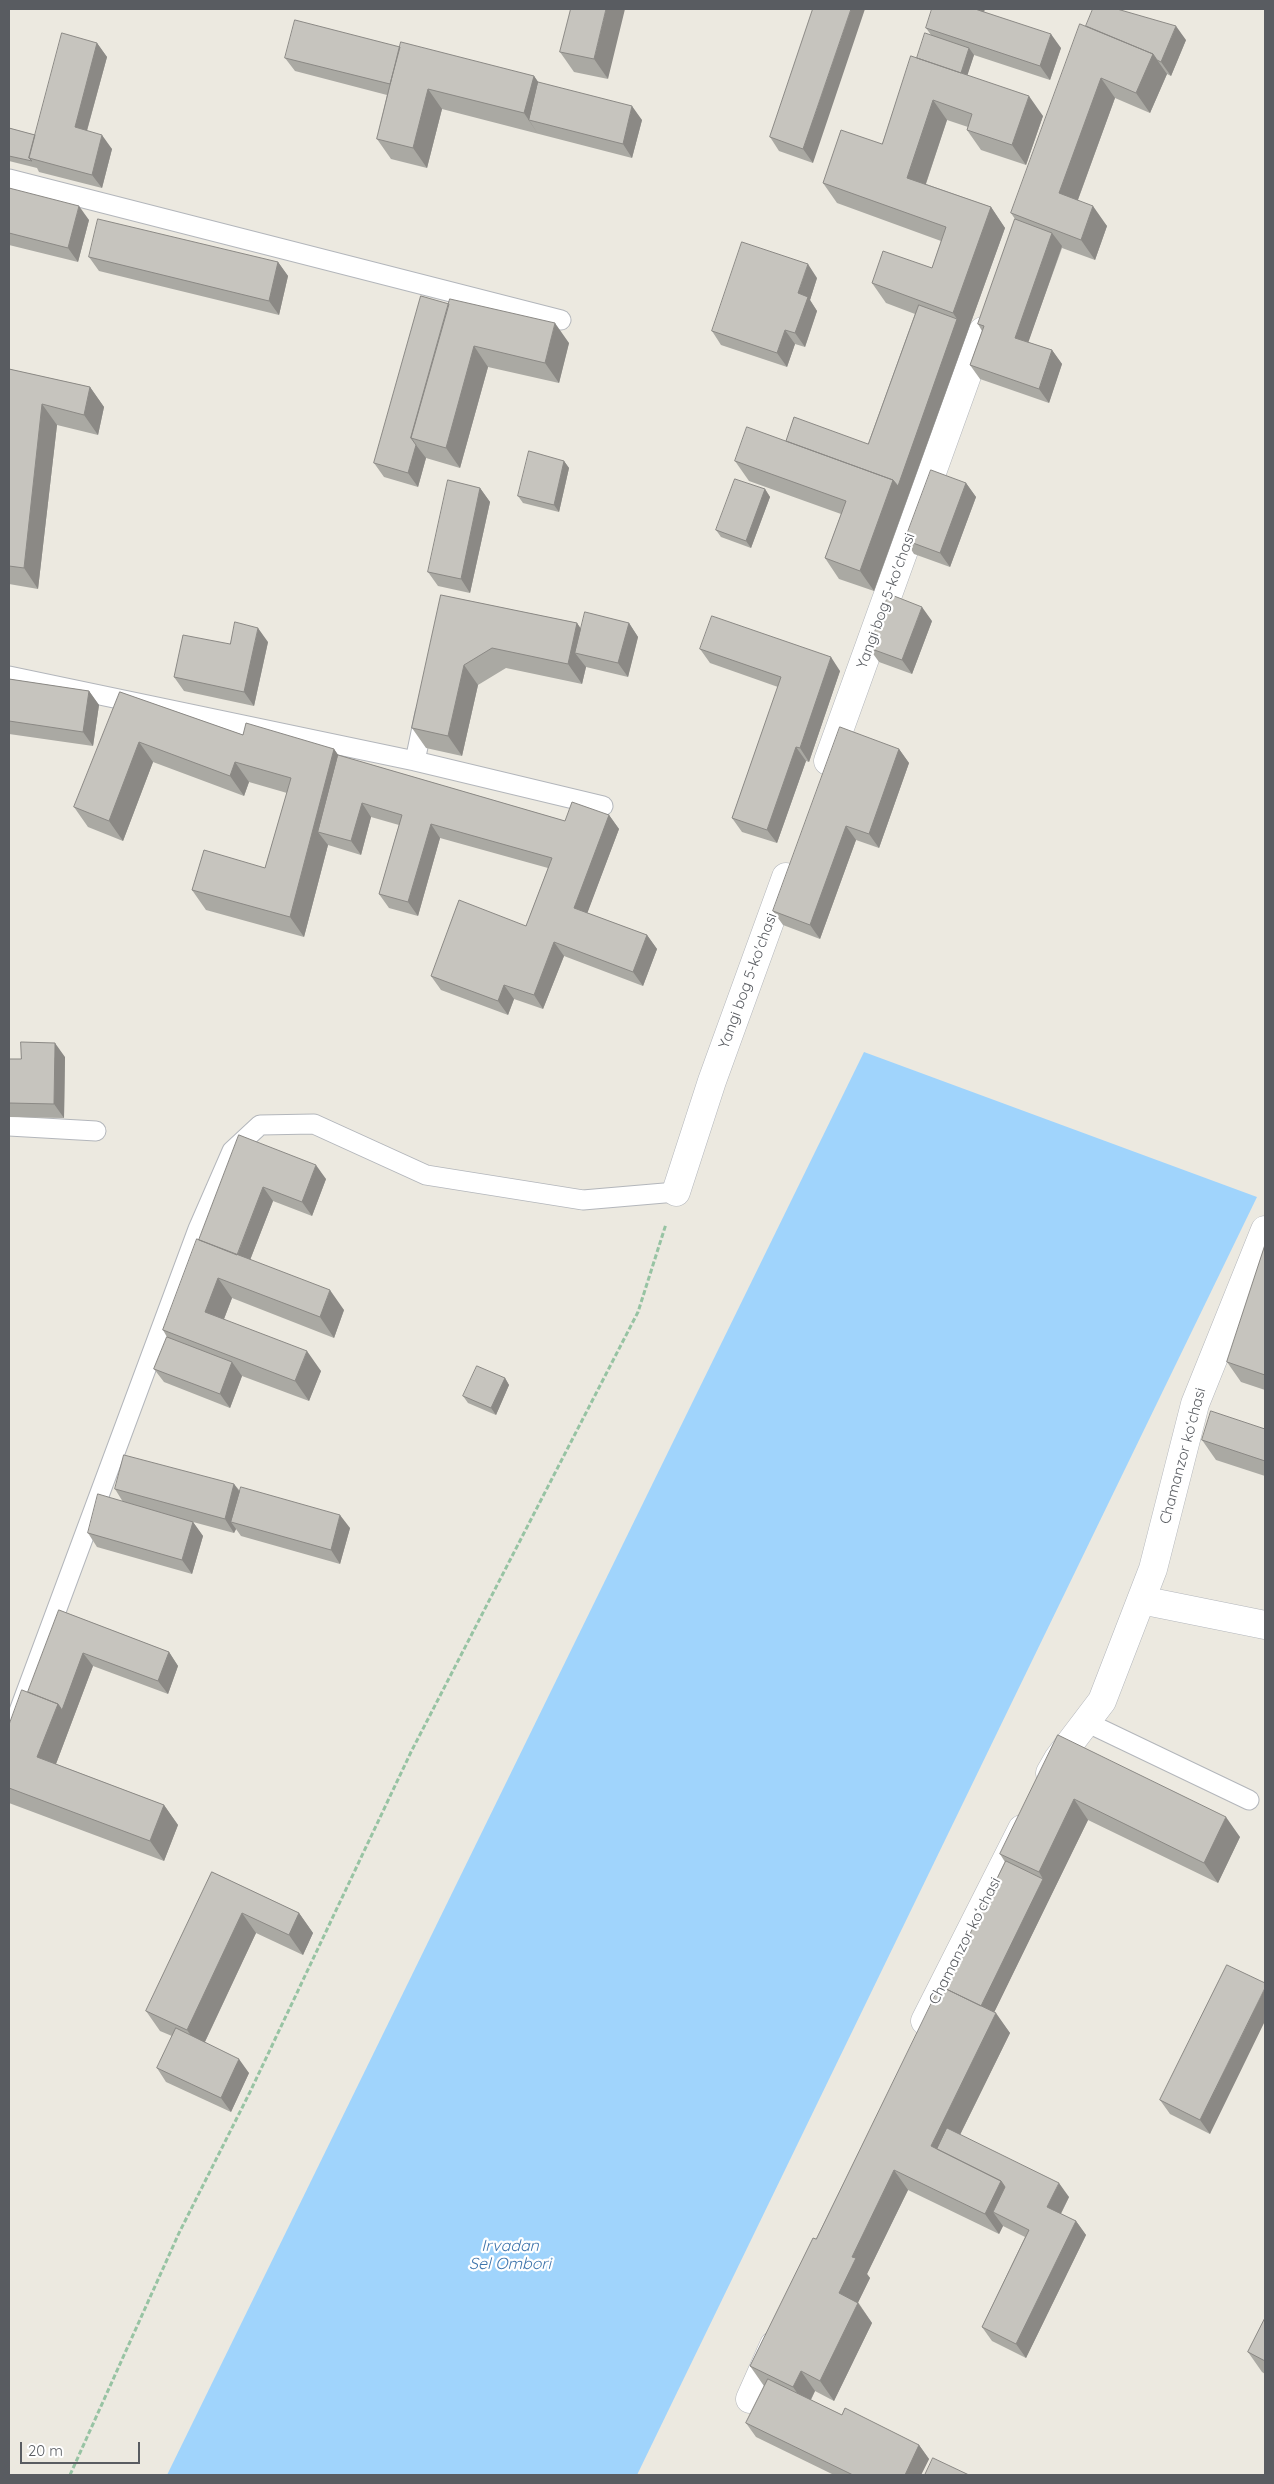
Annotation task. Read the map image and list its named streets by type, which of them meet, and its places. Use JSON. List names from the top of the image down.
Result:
{
  "streets": {
    "street": ["Yangi bog 5-koʼchasi", "Chamanzor koʻchasi"]
  },
  "water": ["Irvadan Sel Ombori"],
  "scale_bar": "20 m"
}
